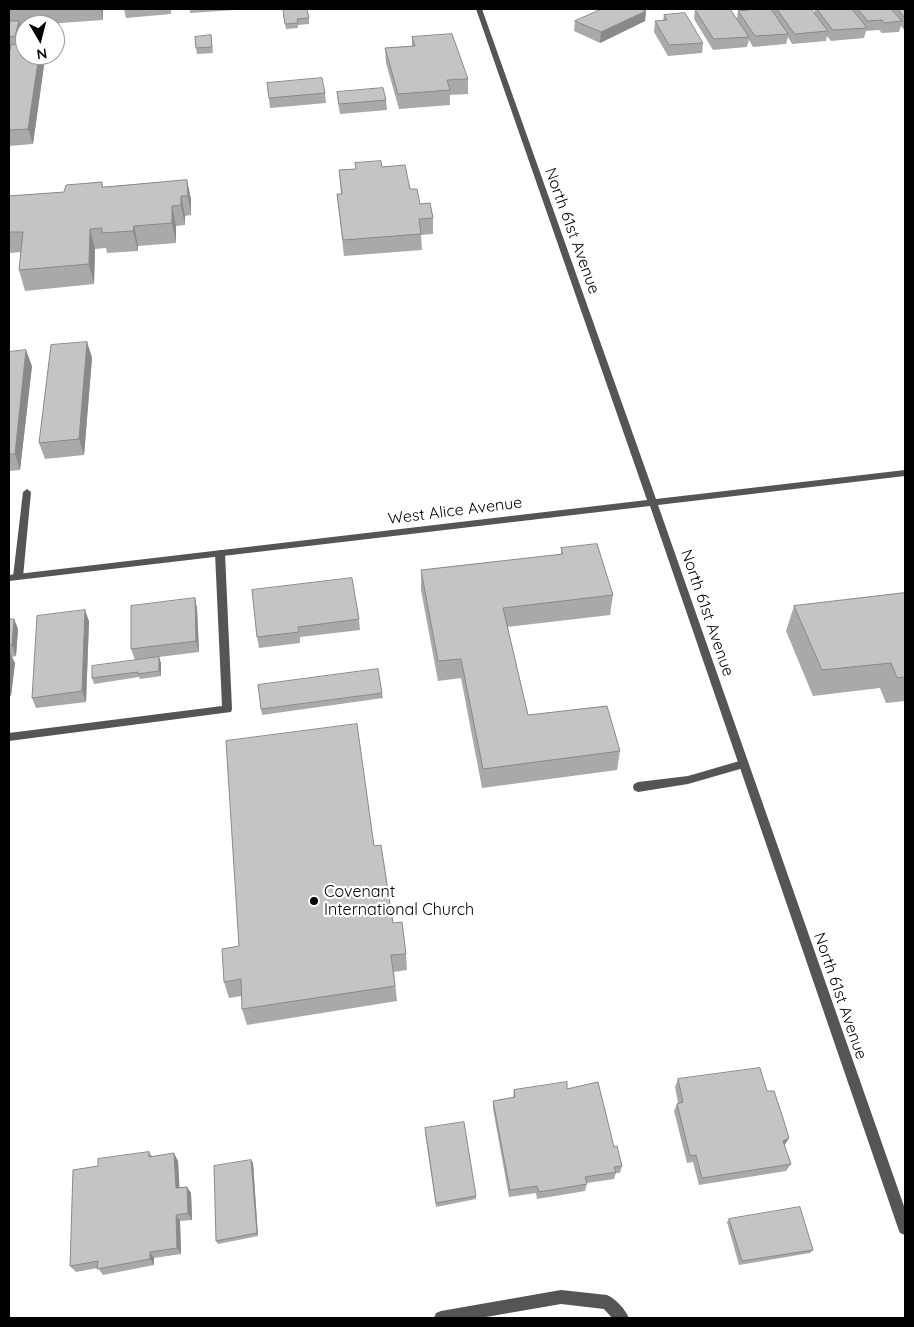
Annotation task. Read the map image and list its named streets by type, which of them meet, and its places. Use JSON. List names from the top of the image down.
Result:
{
  "streets": {
    "street": ["North 61st Avenue", "West Alice Avenue"]
  },
  "crossings": [
    ["North 61st Avenue", "West Alice Avenue"]
  ],
  "places": ["Covenant International Church"],
  "north": "bottom"
}
